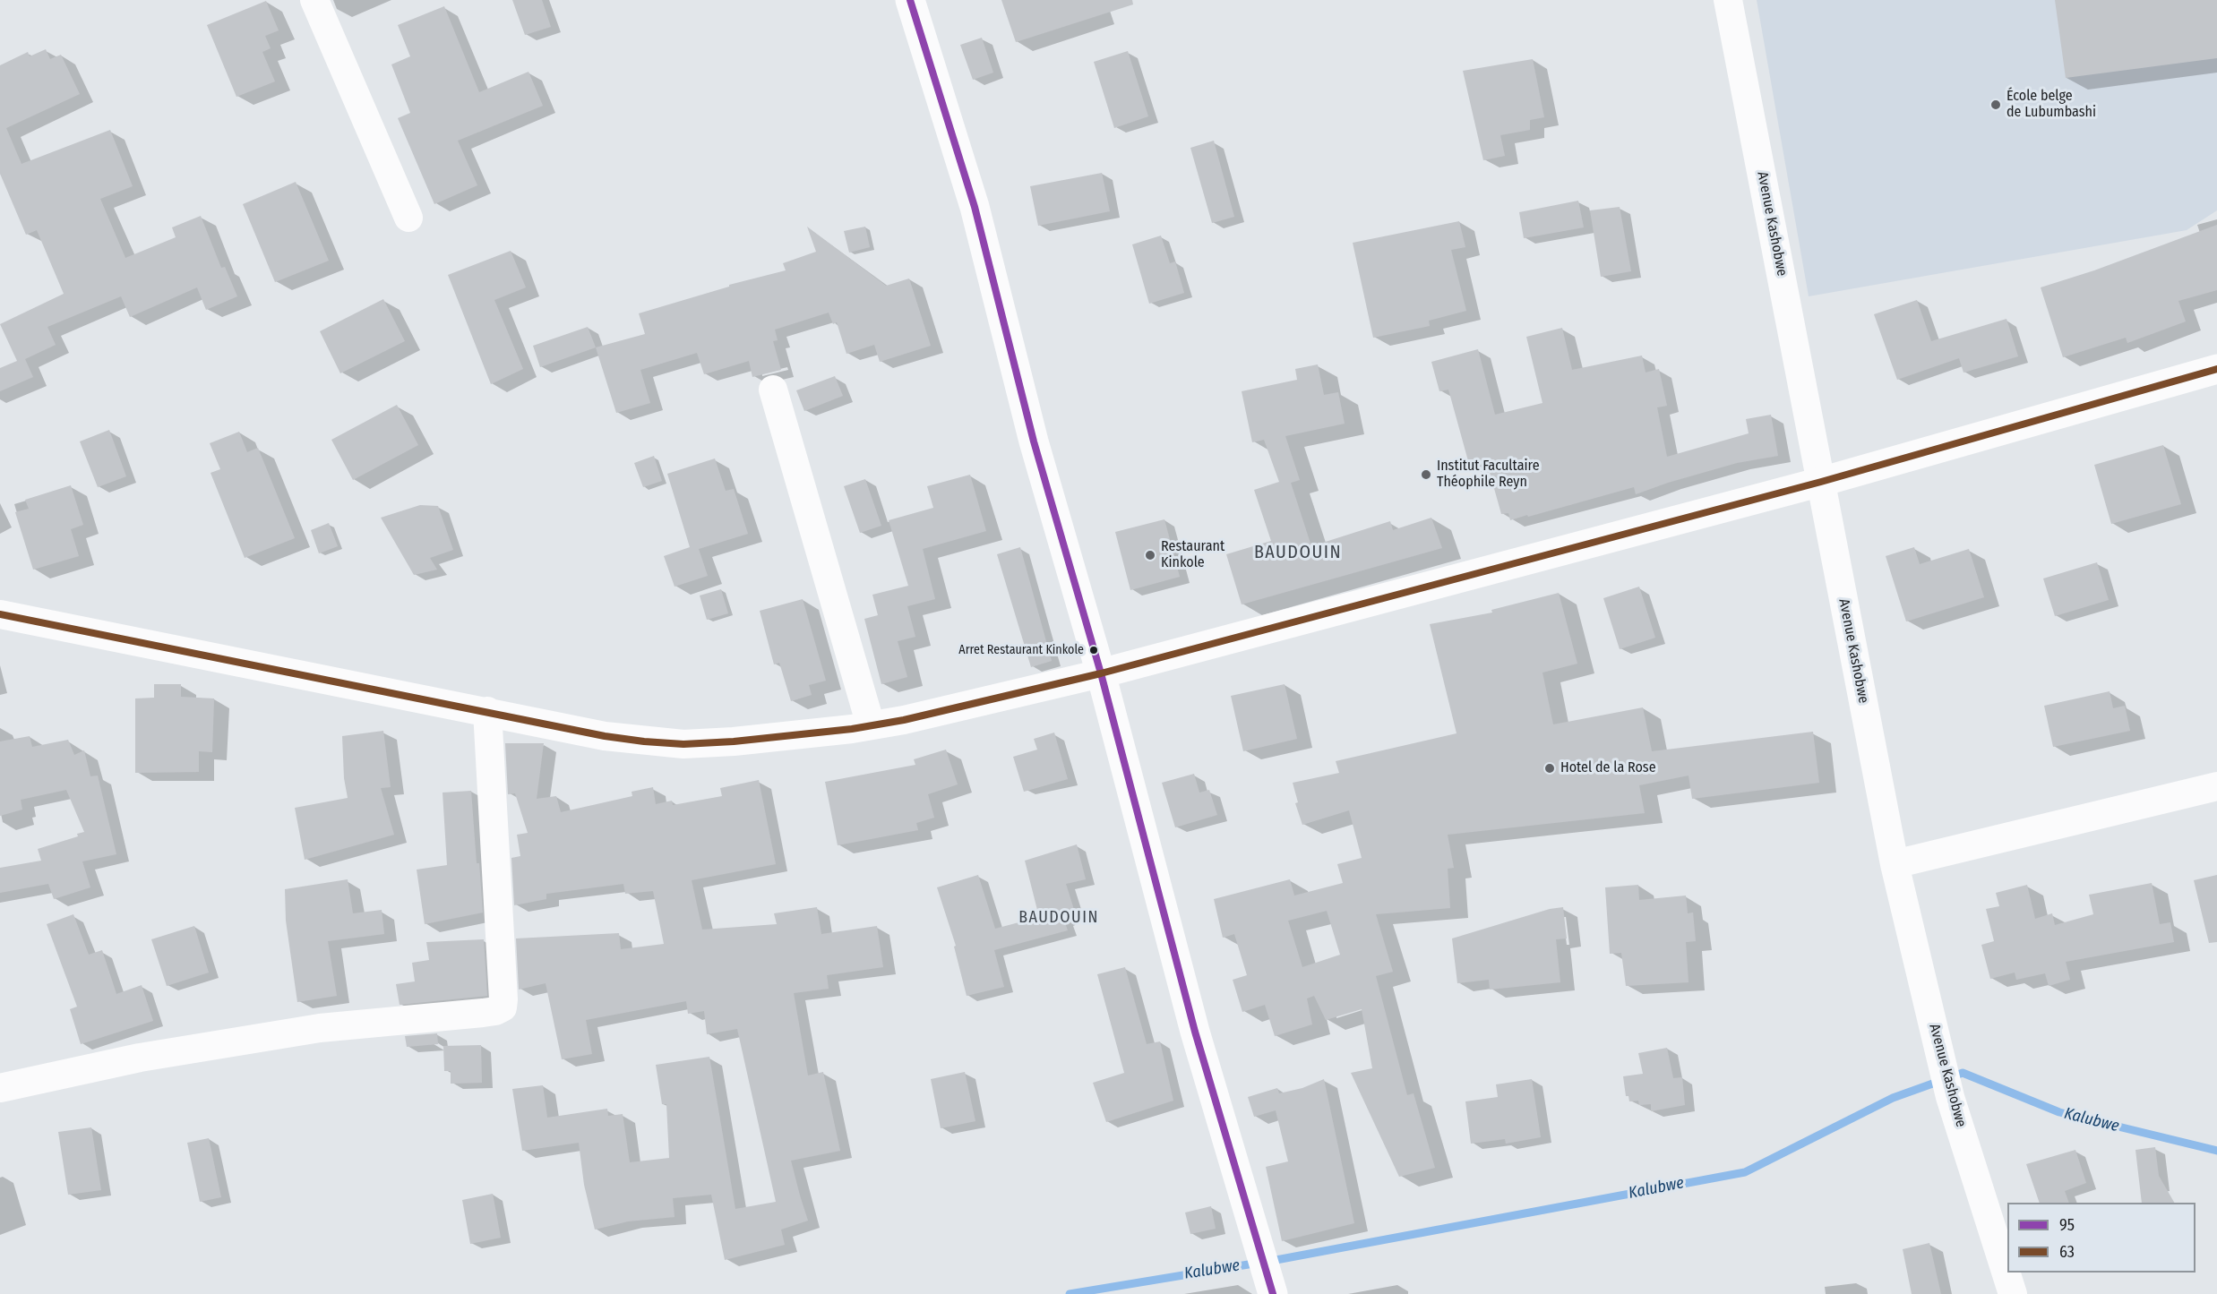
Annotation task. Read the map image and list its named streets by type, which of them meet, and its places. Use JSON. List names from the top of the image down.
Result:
{
  "streets": {
    "street": ["Avenue Kashobwe"]
  },
  "districts": ["BAUDOUIN", "BAUDOUIN"],
  "water": ["Kalubwe"],
  "places": [
    "École belge de Lubumbashi",
    "Institut Facultaire Théophile Reyn",
    "Restaurant Kinkole",
    "Arret Restaurant Kinkole",
    "Hotel de la Rose"
  ],
  "lines": ["transit line 95", "transit line 63"],
  "legend": ["95", "63"]
}
